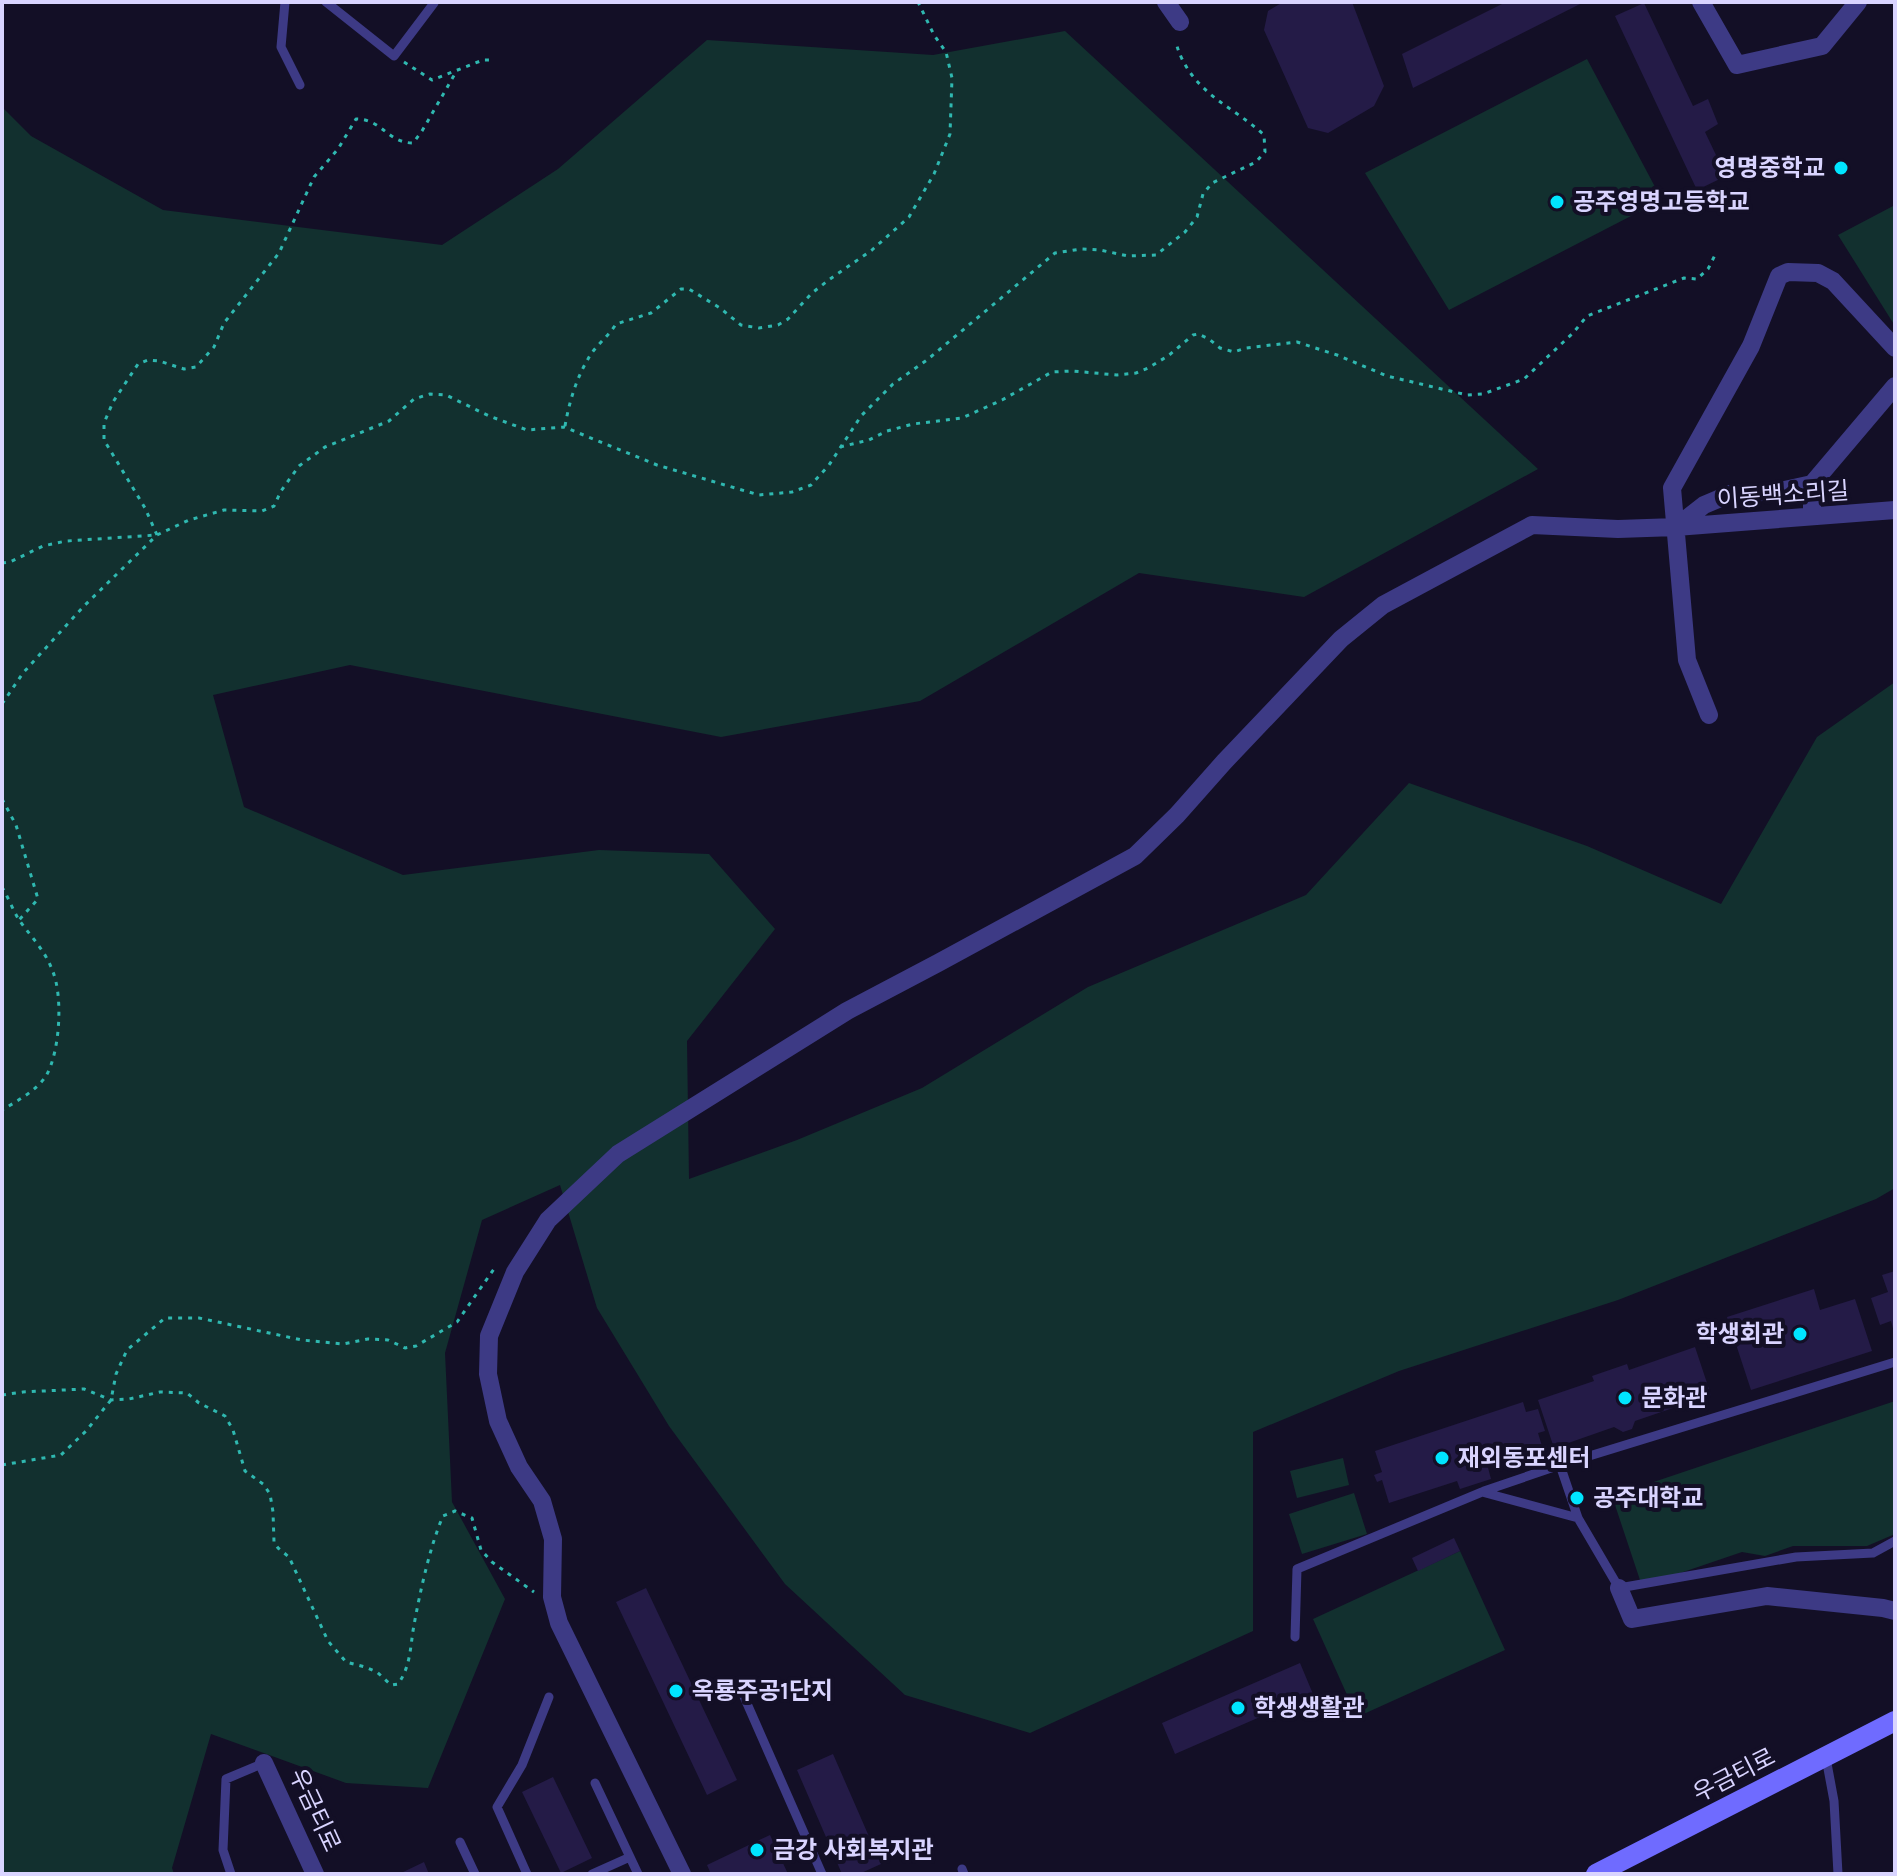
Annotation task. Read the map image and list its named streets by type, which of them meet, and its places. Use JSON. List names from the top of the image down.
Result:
{
  "streets": {
    "main road": ["우금티로"],
    "street": ["이동백소리길"]
  },
  "places": [
    "영명중학교",
    "공주영명고등학교",
    "학생회관",
    "문화관",
    "재외동포센터",
    "공주대학교",
    "옥룡주공1단지",
    "학생생활관",
    "금강 사회복지관"
  ]
}
